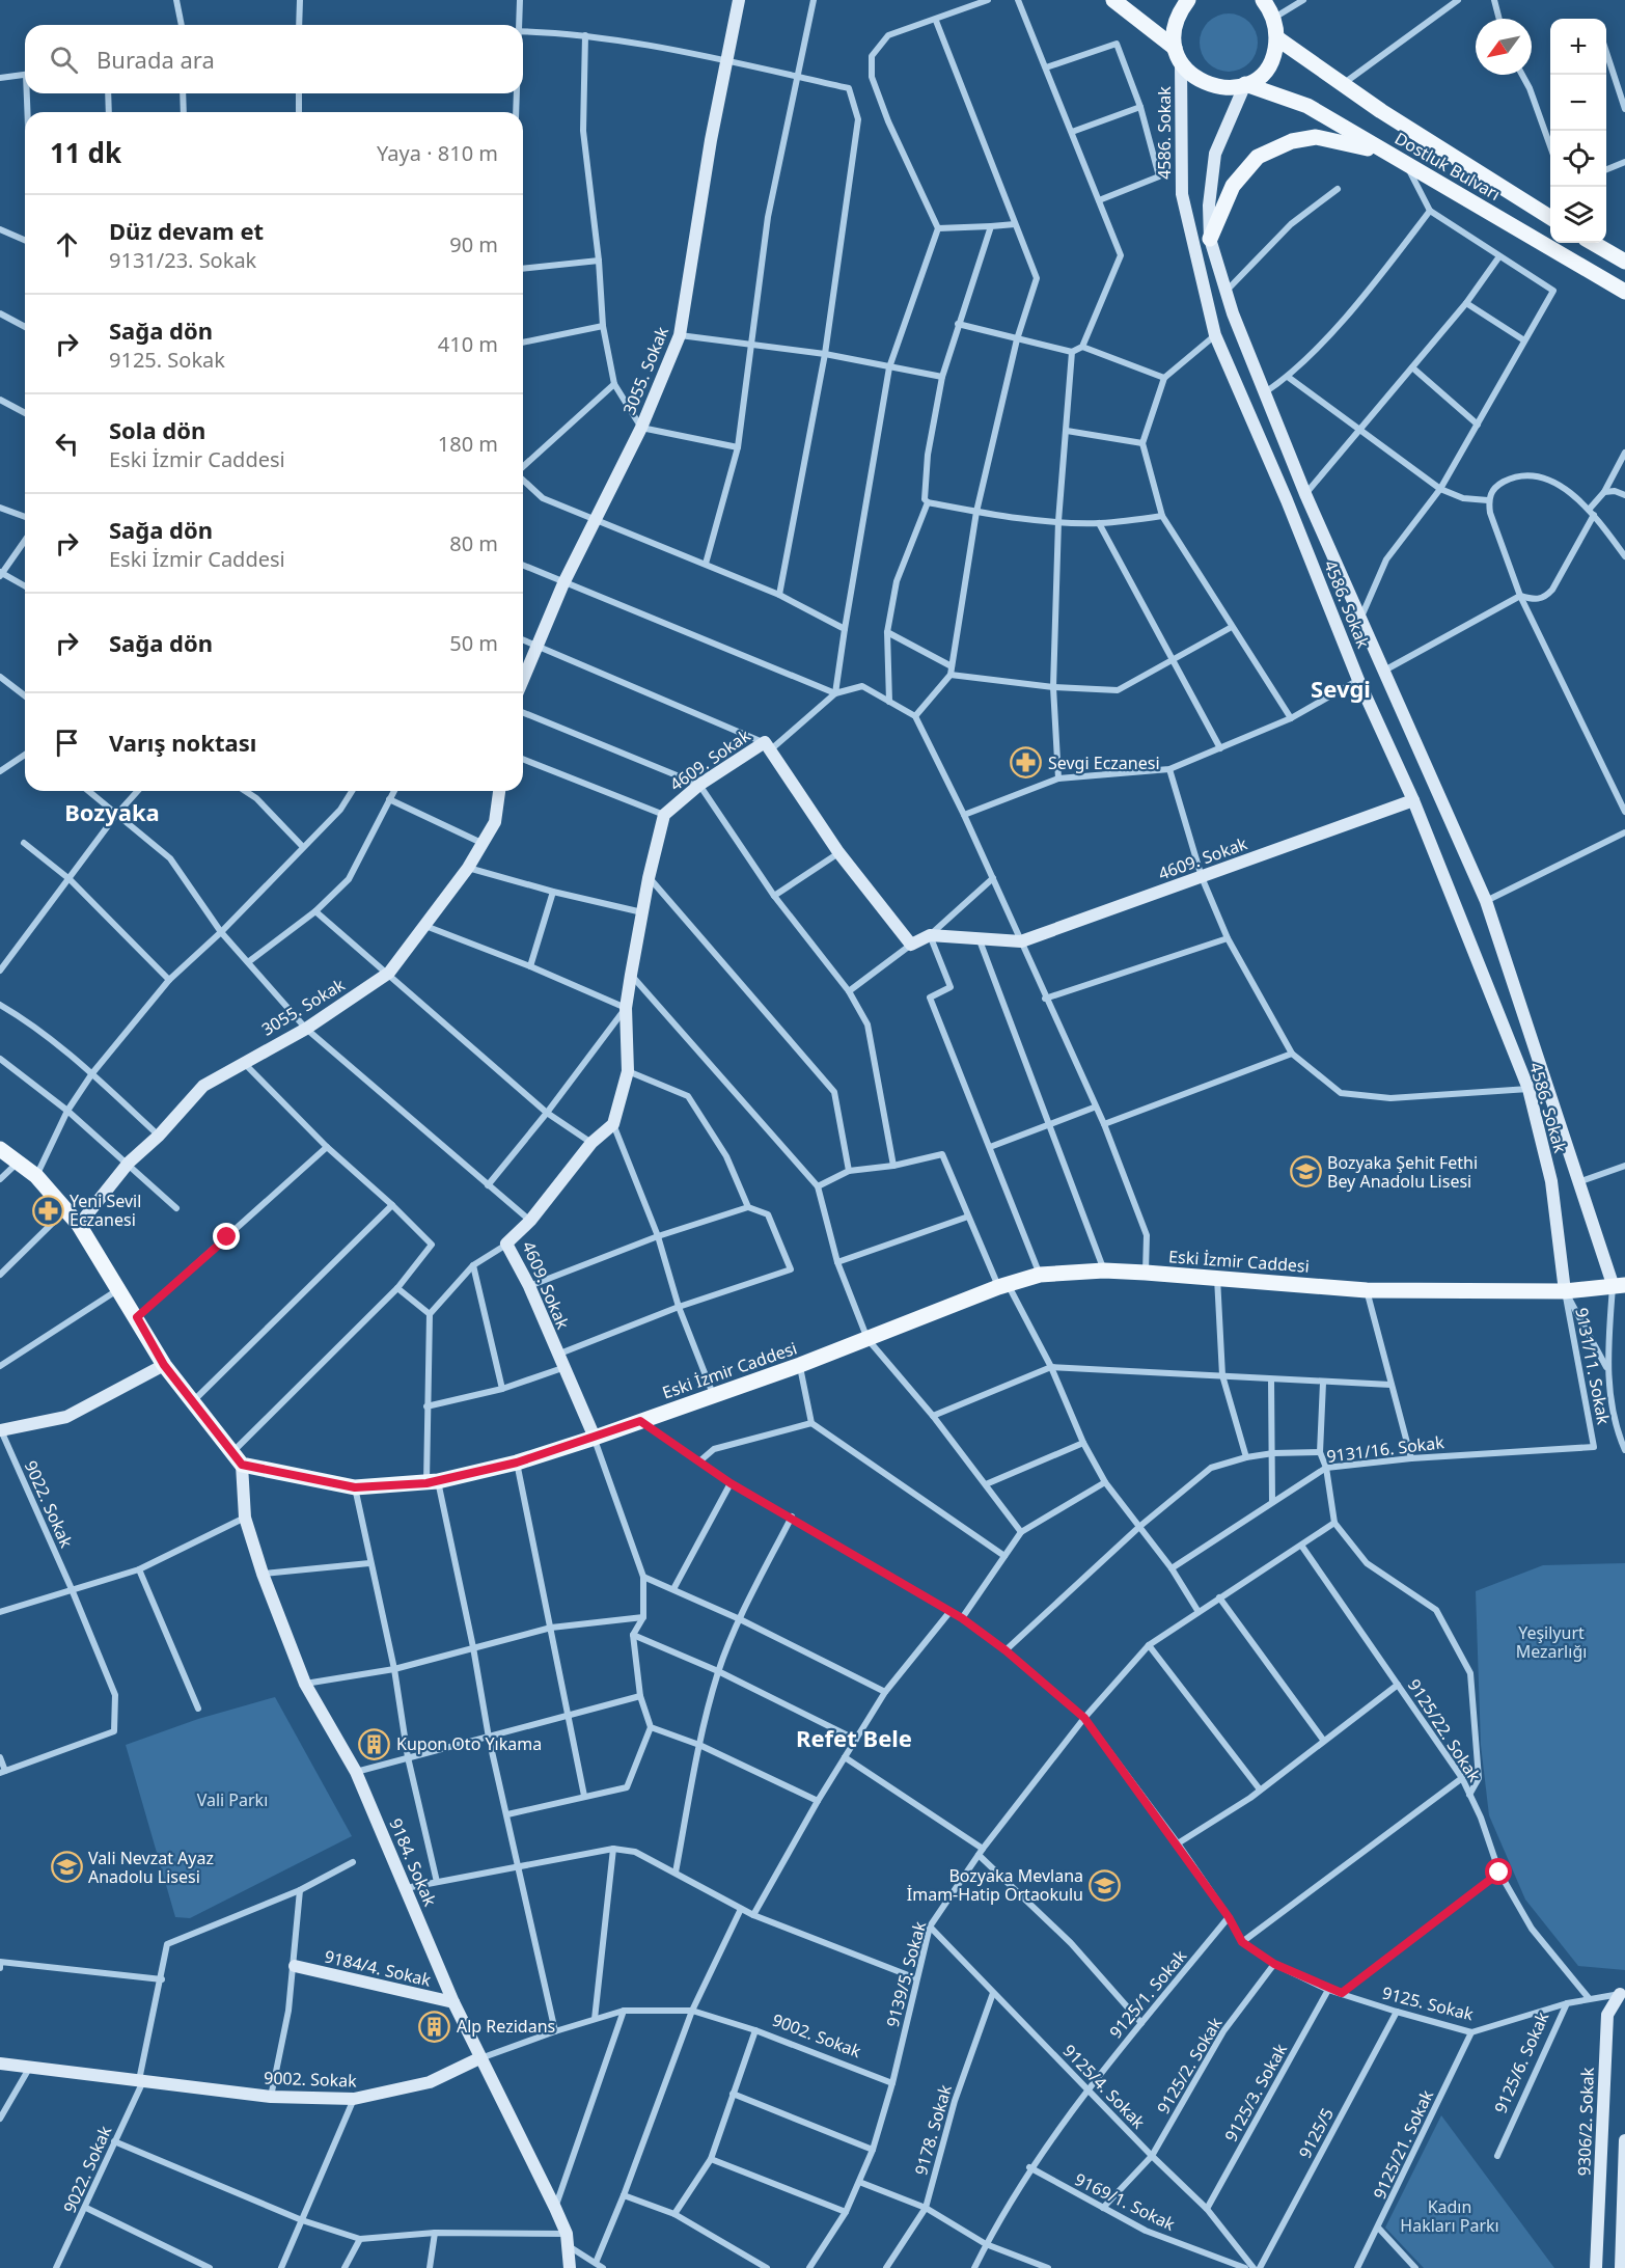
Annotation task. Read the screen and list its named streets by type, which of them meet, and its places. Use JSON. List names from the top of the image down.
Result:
{
  "streets": {
    "main road": [
      "4586. Sokak",
      "Dostluk Bulvarı",
      "3055. Sokak",
      "4609. Sokak",
      "Eski İzmir Caddesi",
      "9184. Sokak",
      "9184/4. Sokak",
      "9002. Sokak",
      "9306/2. Sokak"
    ],
    "street": [
      "9131/11. Sokak",
      "9131/16. Sokak",
      "9022. Sokak",
      "9125/22. Sokak",
      "9139/5. Sokak",
      "9125/1. Sokak",
      "9125. Sokak",
      "9125/6. Sokak",
      "9125/2. Sokak",
      "9125/4. Sokak",
      "9125/3. Sokak",
      "9178. Sokak",
      "9125/5",
      "9125/21. Sokak",
      "9169/1. Sokak"
    ]
  },
  "crossings": [
    ["4586. Sokak", "Dostluk Bulvarı"],
    ["4586. Sokak", "4609. Sokak"],
    ["4586. Sokak", "Eski İzmir Caddesi"],
    ["4586. Sokak", "9131/11. Sokak"],
    ["4609. Sokak", "Eski İzmir Caddesi"],
    ["Eski İzmir Caddesi", "9131/11. Sokak"],
    ["Eski İzmir Caddesi", "9184. Sokak"],
    ["Eski İzmir Caddesi", "9125. Sokak"],
    ["9131/11. Sokak", "9131/16. Sokak"],
    ["9022. Sokak", "9002. Sokak"],
    ["9125/22. Sokak", "9139/5. Sokak"],
    ["9125/22. Sokak", "9125/6. Sokak"],
    ["9184. Sokak", "9184/4. Sokak"],
    ["9184. Sokak", "9002. Sokak"],
    ["9139/5. Sokak", "9125. Sokak"],
    ["9139/5. Sokak", "9002. Sokak"],
    ["9139/5. Sokak", "9125/4. Sokak"],
    ["9125/1. Sokak", "9125. Sokak"],
    ["9125/1. Sokak", "9125/4. Sokak"],
    ["9125. Sokak", "9125/6. Sokak"],
    ["9125. Sokak", "9125/2. Sokak"],
    ["9125. Sokak", "9125/3. Sokak"],
    ["9125. Sokak", "9125/5"],
    ["9125. Sokak", "9125/21. Sokak"],
    ["9125/6. Sokak", "9306/2. Sokak"],
    ["9125/2. Sokak", "9125/4. Sokak"],
    ["9125/2. Sokak", "9169/1. Sokak"],
    ["9125/4. Sokak", "9125/3. Sokak"],
    ["9125/4. Sokak", "9178. Sokak"]
  ],
  "districts": ["Sevgi", "Bozyaka", "Refet Bele"],
  "parks": ["Yeşilyurt Mezarlığı", "Vali Parkı", "Kadın Hakları Parkı"],
  "places": {
    "pharmacy": ["Sevgi Eczanesi", "Yeni Sevil Eczanesi"],
    "school or university": ["Bozyaka Şehit Fethi Bey Anadolu Lisesi", "Vali Nevzat Ayaz Anadolu Lisesi", "Bozyaka Mevlana İmam-Hatip Ortaokulu"],
    "building": ["Kupon Oto Yıkama", "Alp Rezidans"]
  },
  "north": "bottom left",
  "page": {
    "map_buttons": ["+", "−"],
    "search": "Burada ara",
    "heading": ["11 dk", "Yaya · 810 m"],
    "list": [
      ["Düz devam et", "9131/23. Sokak", "90 m"],
      ["Sağa dön", "9125. Sokak", "410 m"],
      ["Sola dön", "Eski İzmir Caddesi", "180 m"],
      ["Sağa dön", "Eski İzmir Caddesi", "80 m"],
      ["Sağa dön", "50 m"],
      "Varış noktası"
    ]
  }
}
